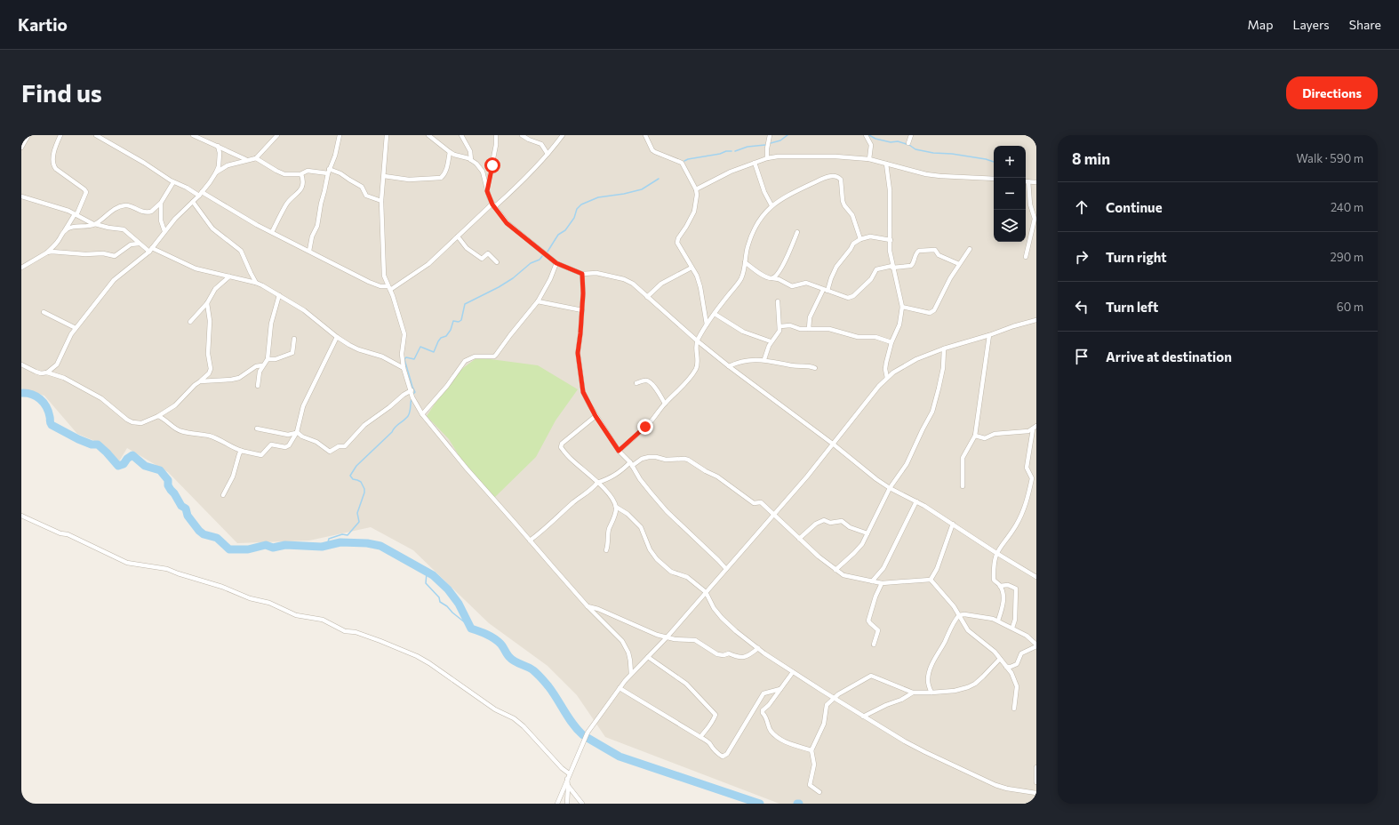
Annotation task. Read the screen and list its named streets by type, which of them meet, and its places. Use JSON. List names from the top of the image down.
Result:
{
  "page": {
    "header": "Kartio",
    "nav": ["Map", "Layers", "Share"],
    "buttons": "Directions",
    "title": "Find us",
    "heading": ["8 min", "Walk · 590 m"],
    "map_buttons": ["+", "−"],
    "list": [
      ["Continue", "240 m"],
      ["Turn right", "290 m"],
      ["Turn left", "60 m"],
      "Arrive at destination"
    ]
  }
}
